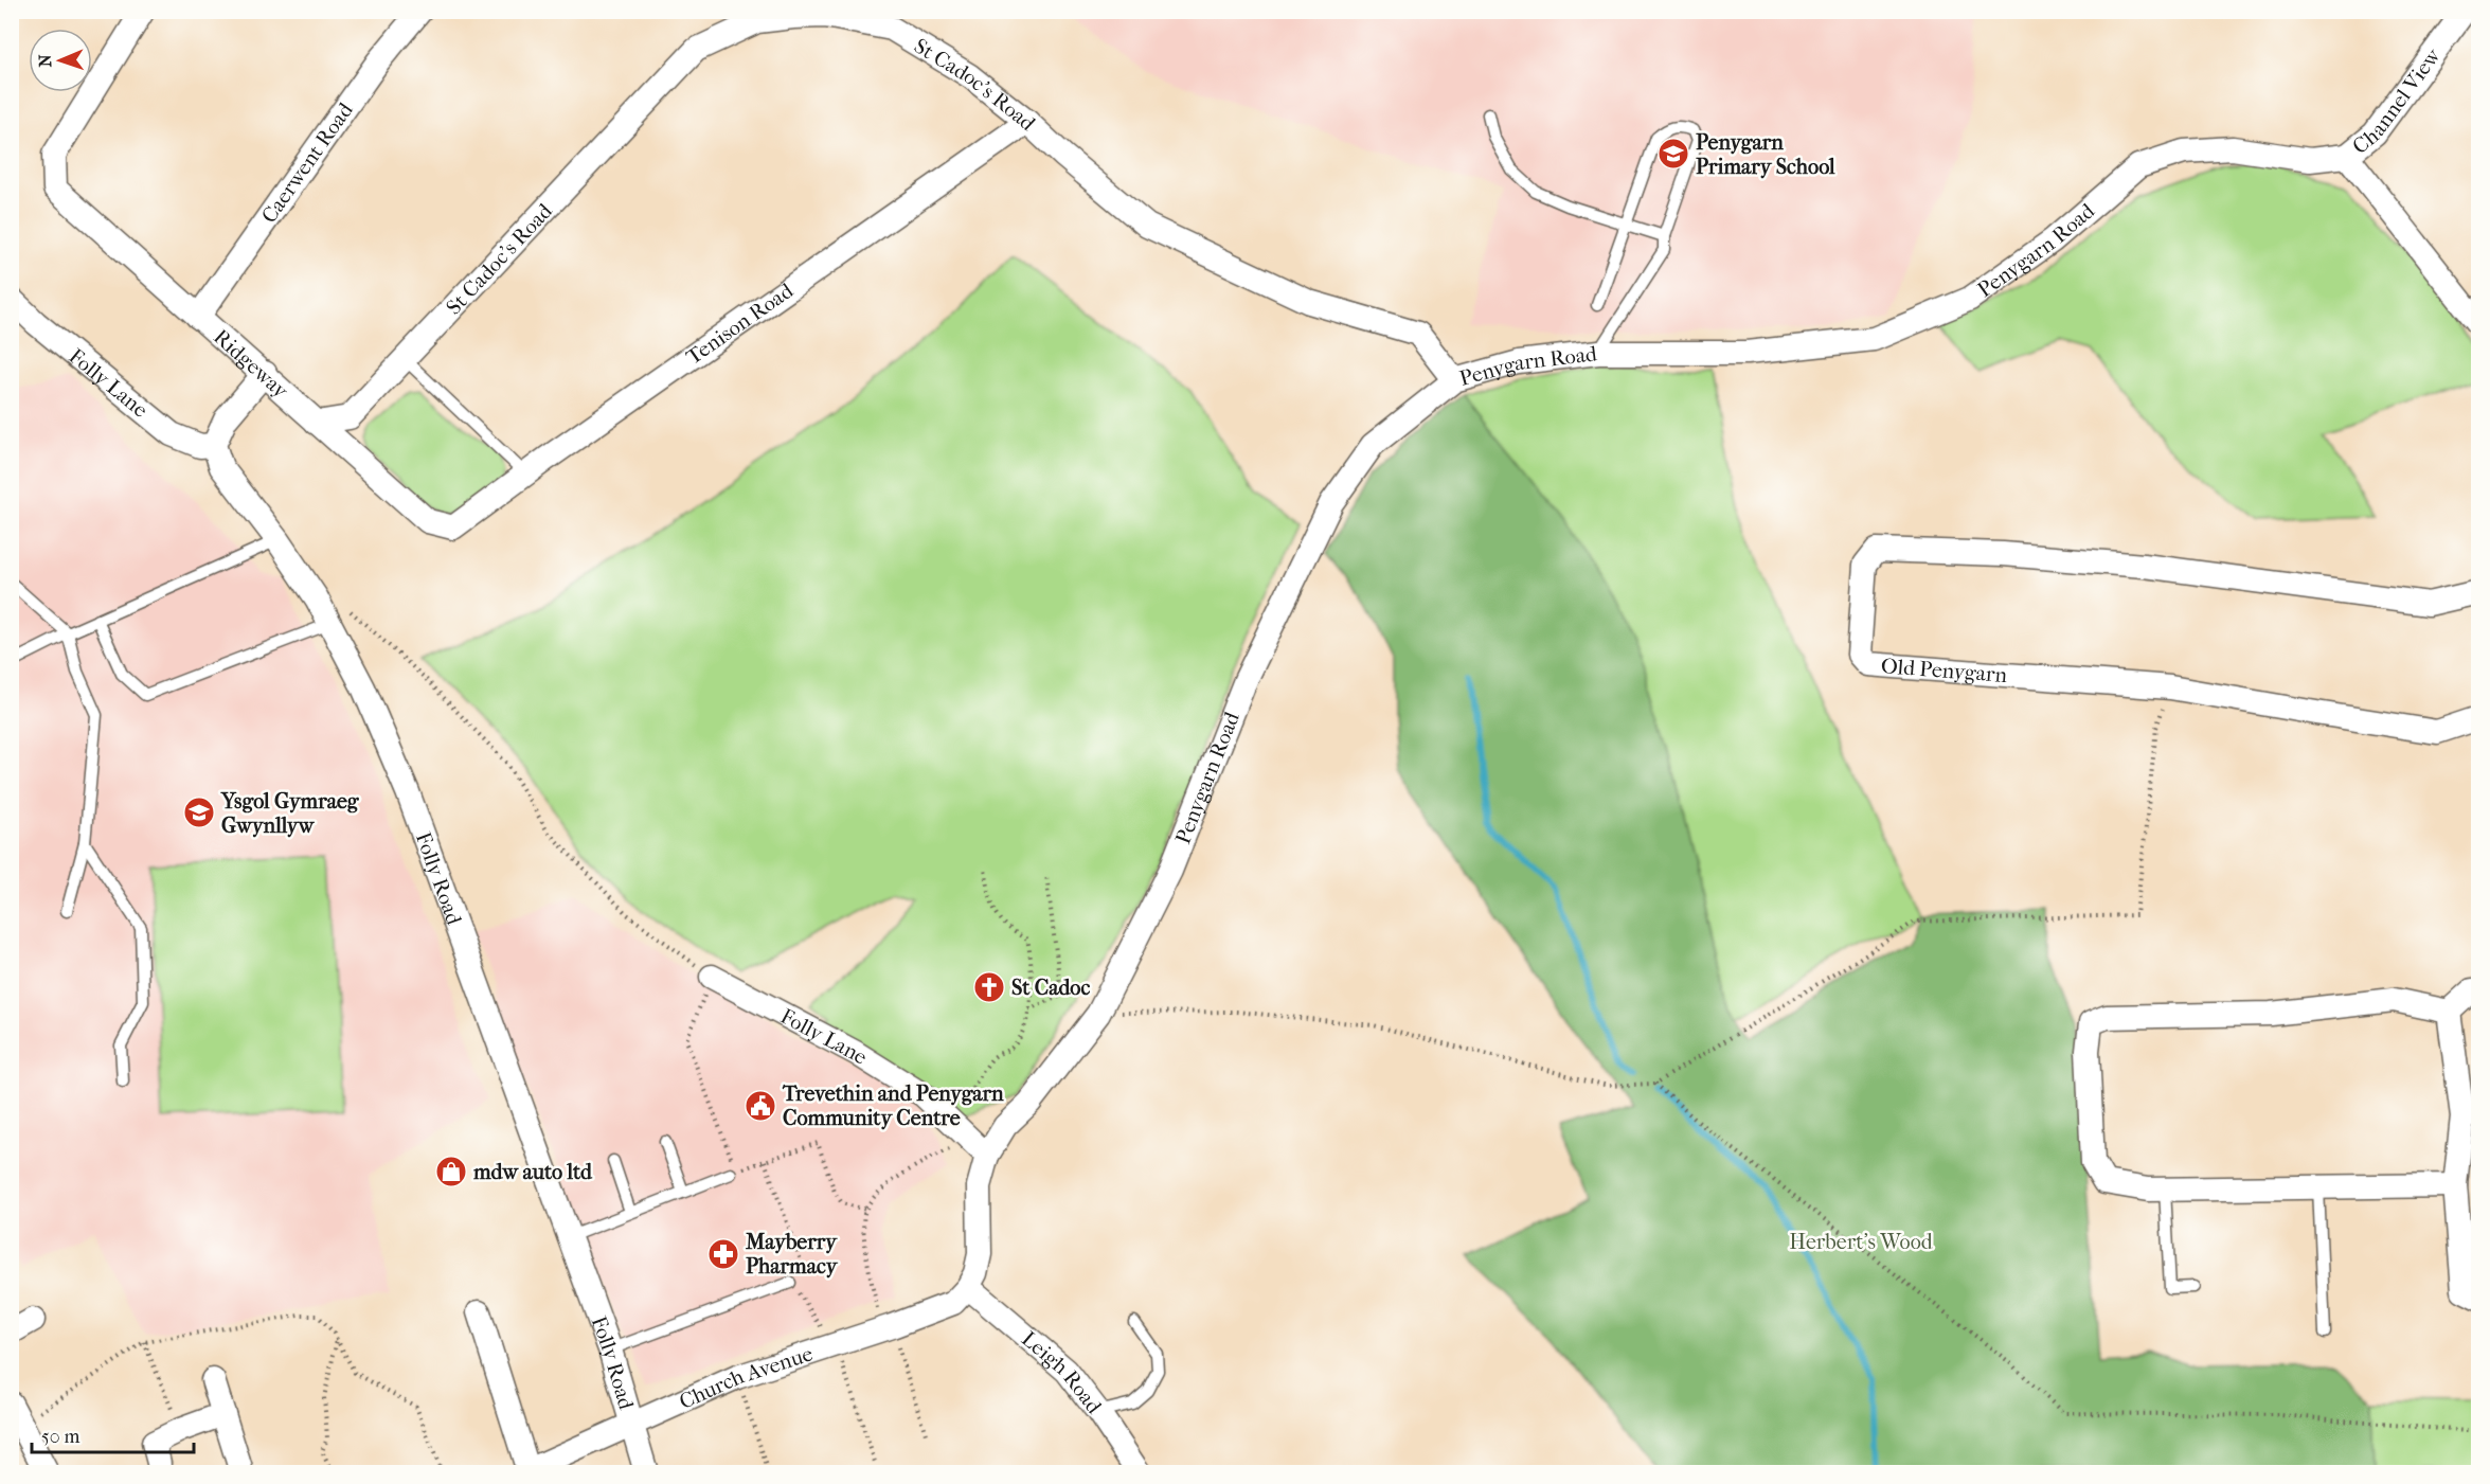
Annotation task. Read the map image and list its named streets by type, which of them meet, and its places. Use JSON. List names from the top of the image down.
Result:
{
  "streets": {
    "street": [
      "St Cadoc's Road",
      "Channel View",
      "Caerwent Road",
      "Penygarn Road",
      "Tenison Road",
      "Ridgeway",
      "Folly Lane",
      "Old Penygarn",
      "Folly Road",
      "Leigh Road",
      "Church Avenue"
    ]
  },
  "crossings": [
    ["St Cadoc's Road", "Penygarn Road"],
    ["St Cadoc's Road", "Tenison Road"],
    ["St Cadoc's Road", "Ridgeway"],
    ["Channel View", "Penygarn Road"],
    ["Caerwent Road", "Ridgeway"],
    ["Penygarn Road", "Folly Lane"],
    ["Penygarn Road", "Leigh Road"],
    ["Penygarn Road", "Church Avenue"],
    ["Tenison Road", "Ridgeway"],
    ["Folly Lane", "Folly Road"],
    ["Folly Road", "Church Avenue"],
    ["Leigh Road", "Church Avenue"]
  ],
  "parks": ["Herbert's Wood"],
  "places": {
    "school or university": ["Penygarn Primary School", "Ysgol Gymraeg Gwynllyw"],
    "church": ["St Cadoc"],
    "public building": ["Trevethin and Penygarn Community Centre"],
    "shop": ["mdw auto ltd"],
    "pharmacy": ["Mayberry Pharmacy"]
  },
  "scale_bar": "50 m",
  "north": "left"
}
